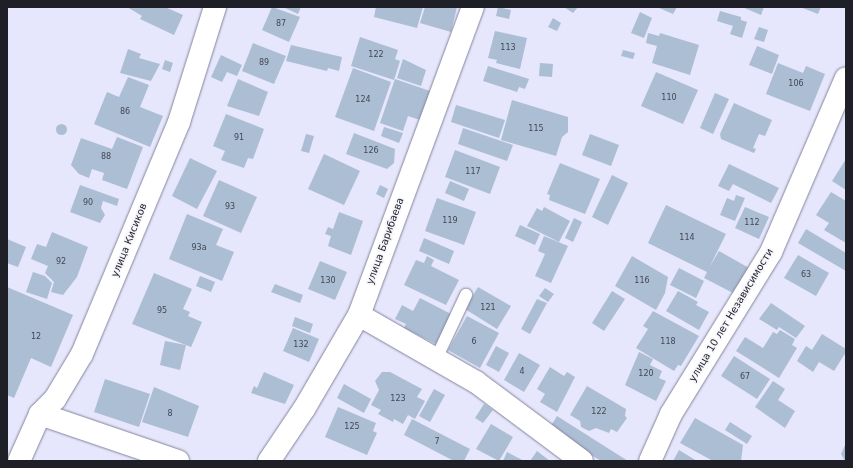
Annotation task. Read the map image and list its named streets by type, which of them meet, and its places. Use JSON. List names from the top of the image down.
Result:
{
  "streets": {
    "street": ["улица Кисиков", "улица Барибаева", "улица 10 лет Независимости"]
  },
  "house_numbers": [
    "87",
    "113",
    "122",
    "89",
    "106",
    "110",
    "124",
    "86",
    "115",
    "91",
    "126",
    "88",
    "117",
    "90",
    "93",
    "119",
    "112",
    "114",
    "93а",
    "92",
    "63",
    "130",
    "116",
    "121",
    "95",
    "12",
    "6",
    "118",
    "132",
    "4",
    "120",
    "67",
    "123",
    "122",
    "8",
    "125",
    "7"
  ]
}
